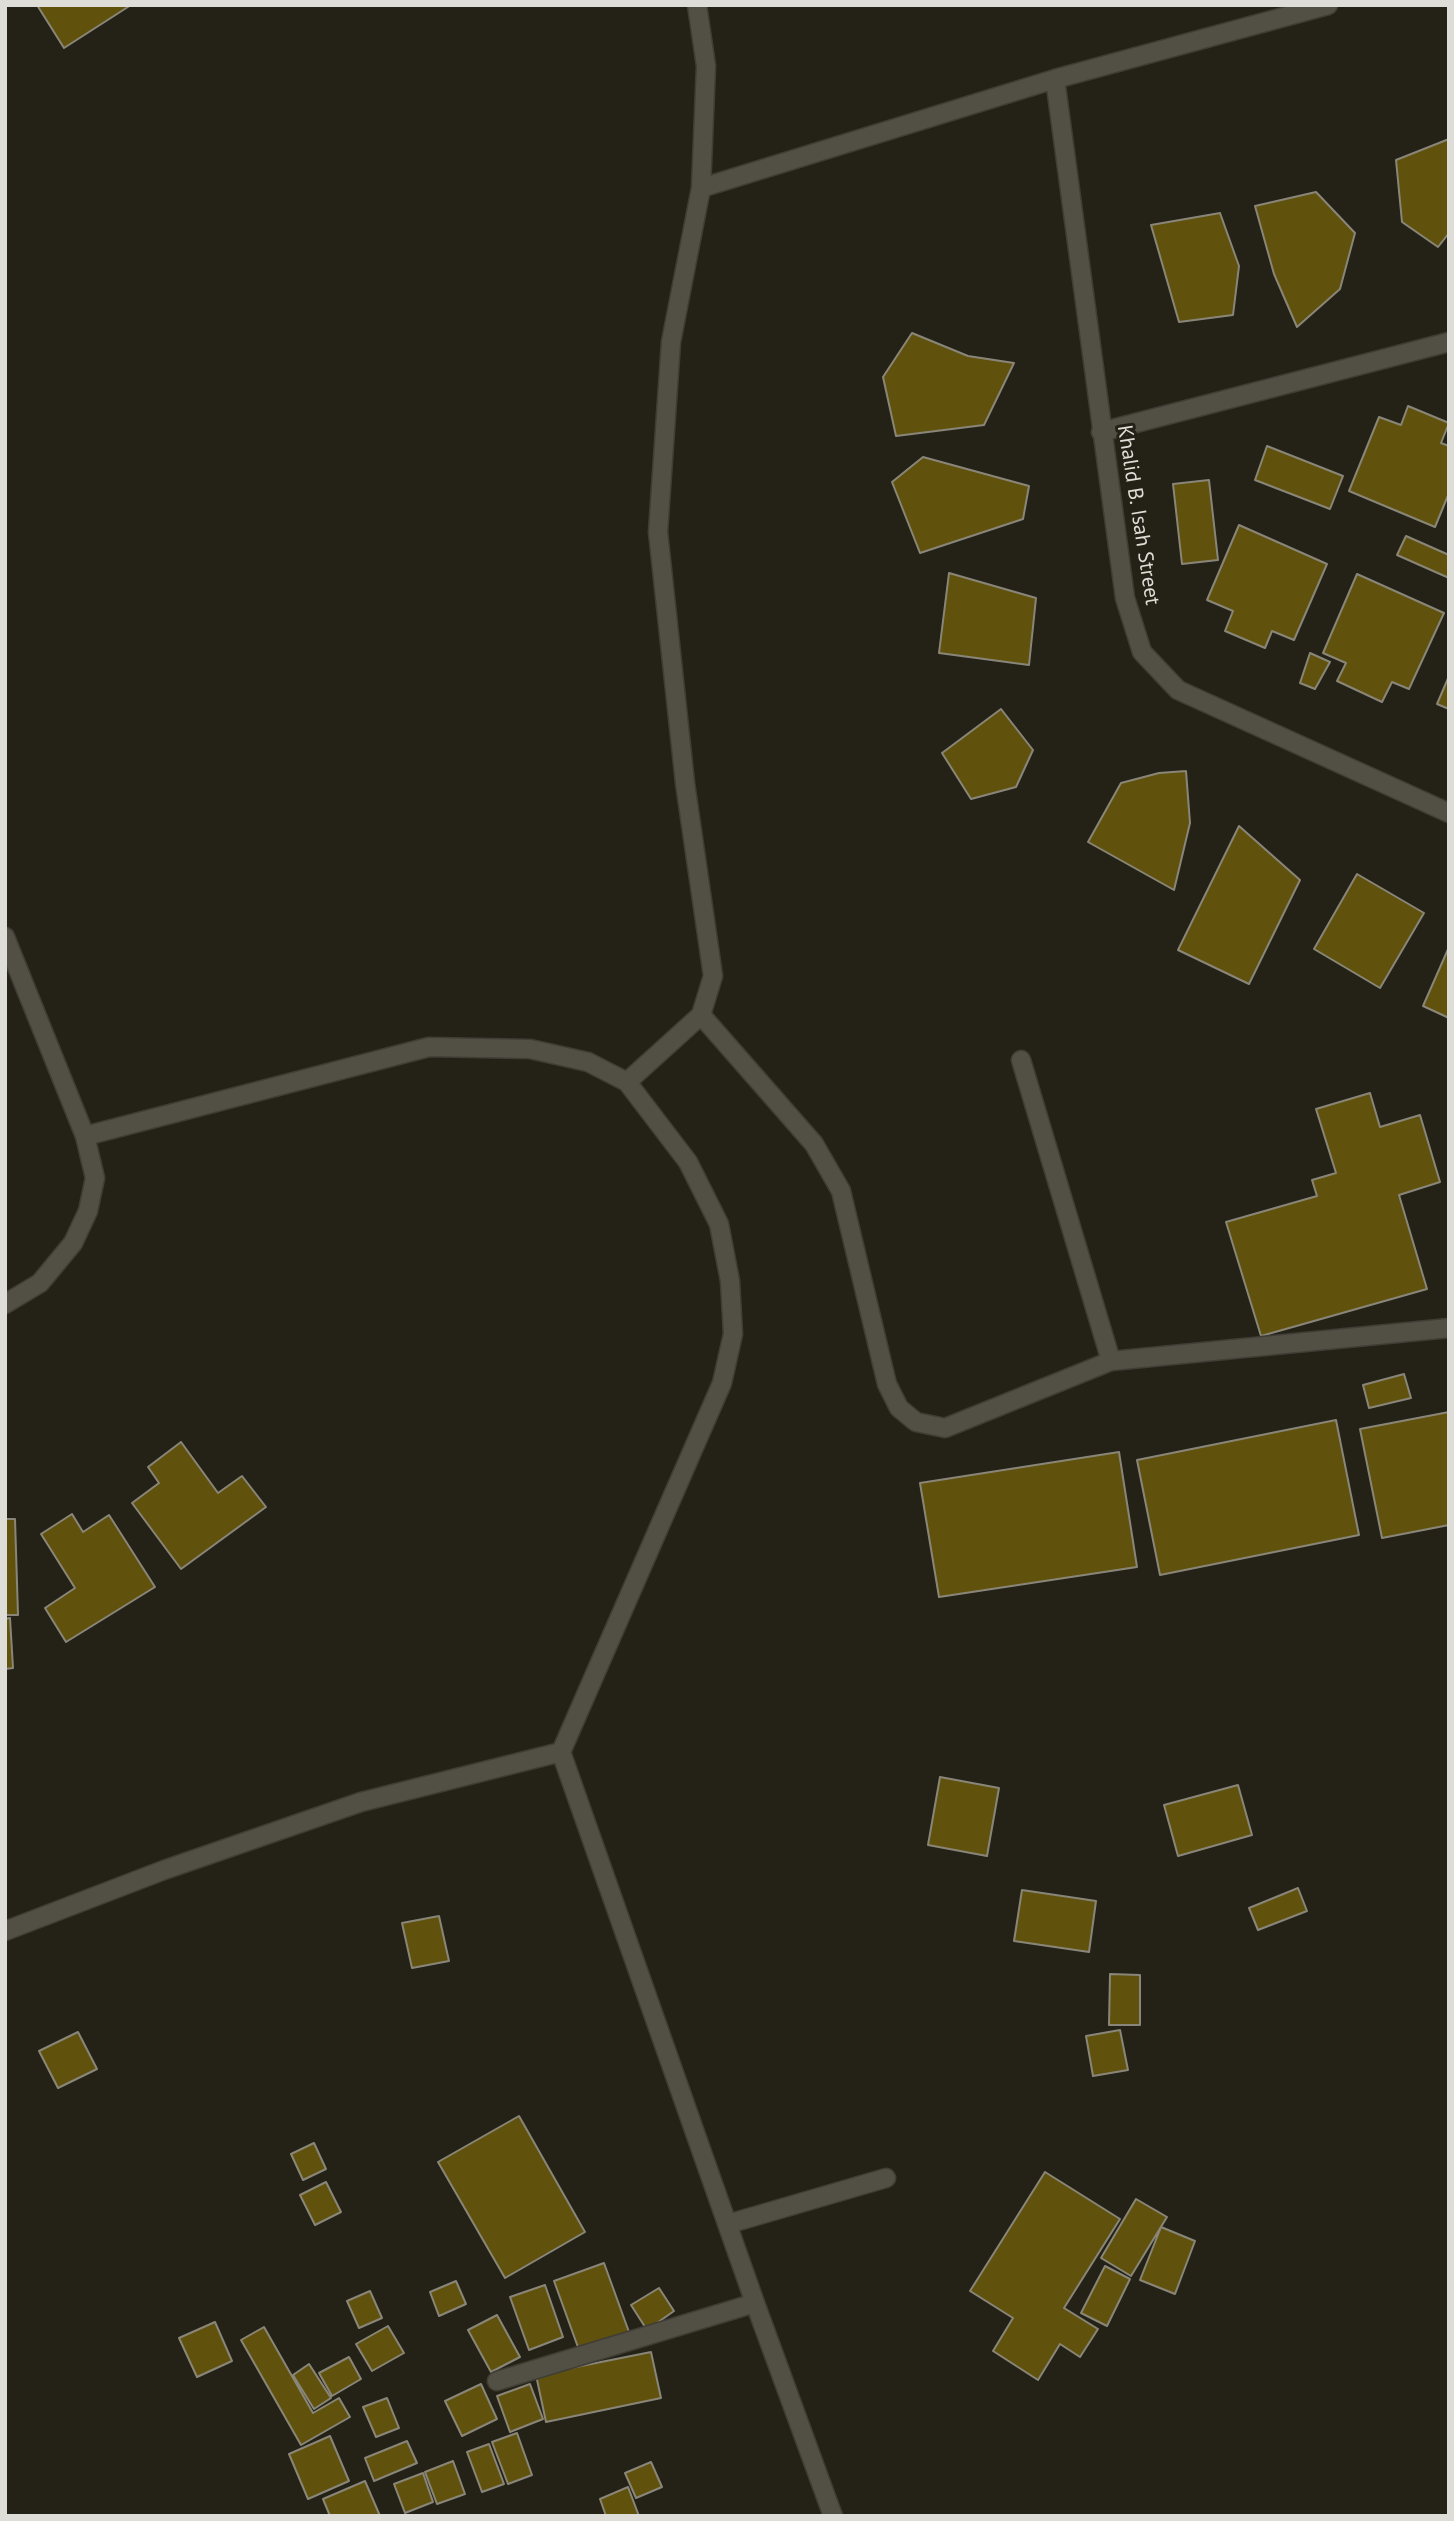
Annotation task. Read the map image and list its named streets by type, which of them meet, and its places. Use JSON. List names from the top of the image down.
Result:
{
  "streets": {
    "street": ["Khalid B. Isah Street"]
  }
}
